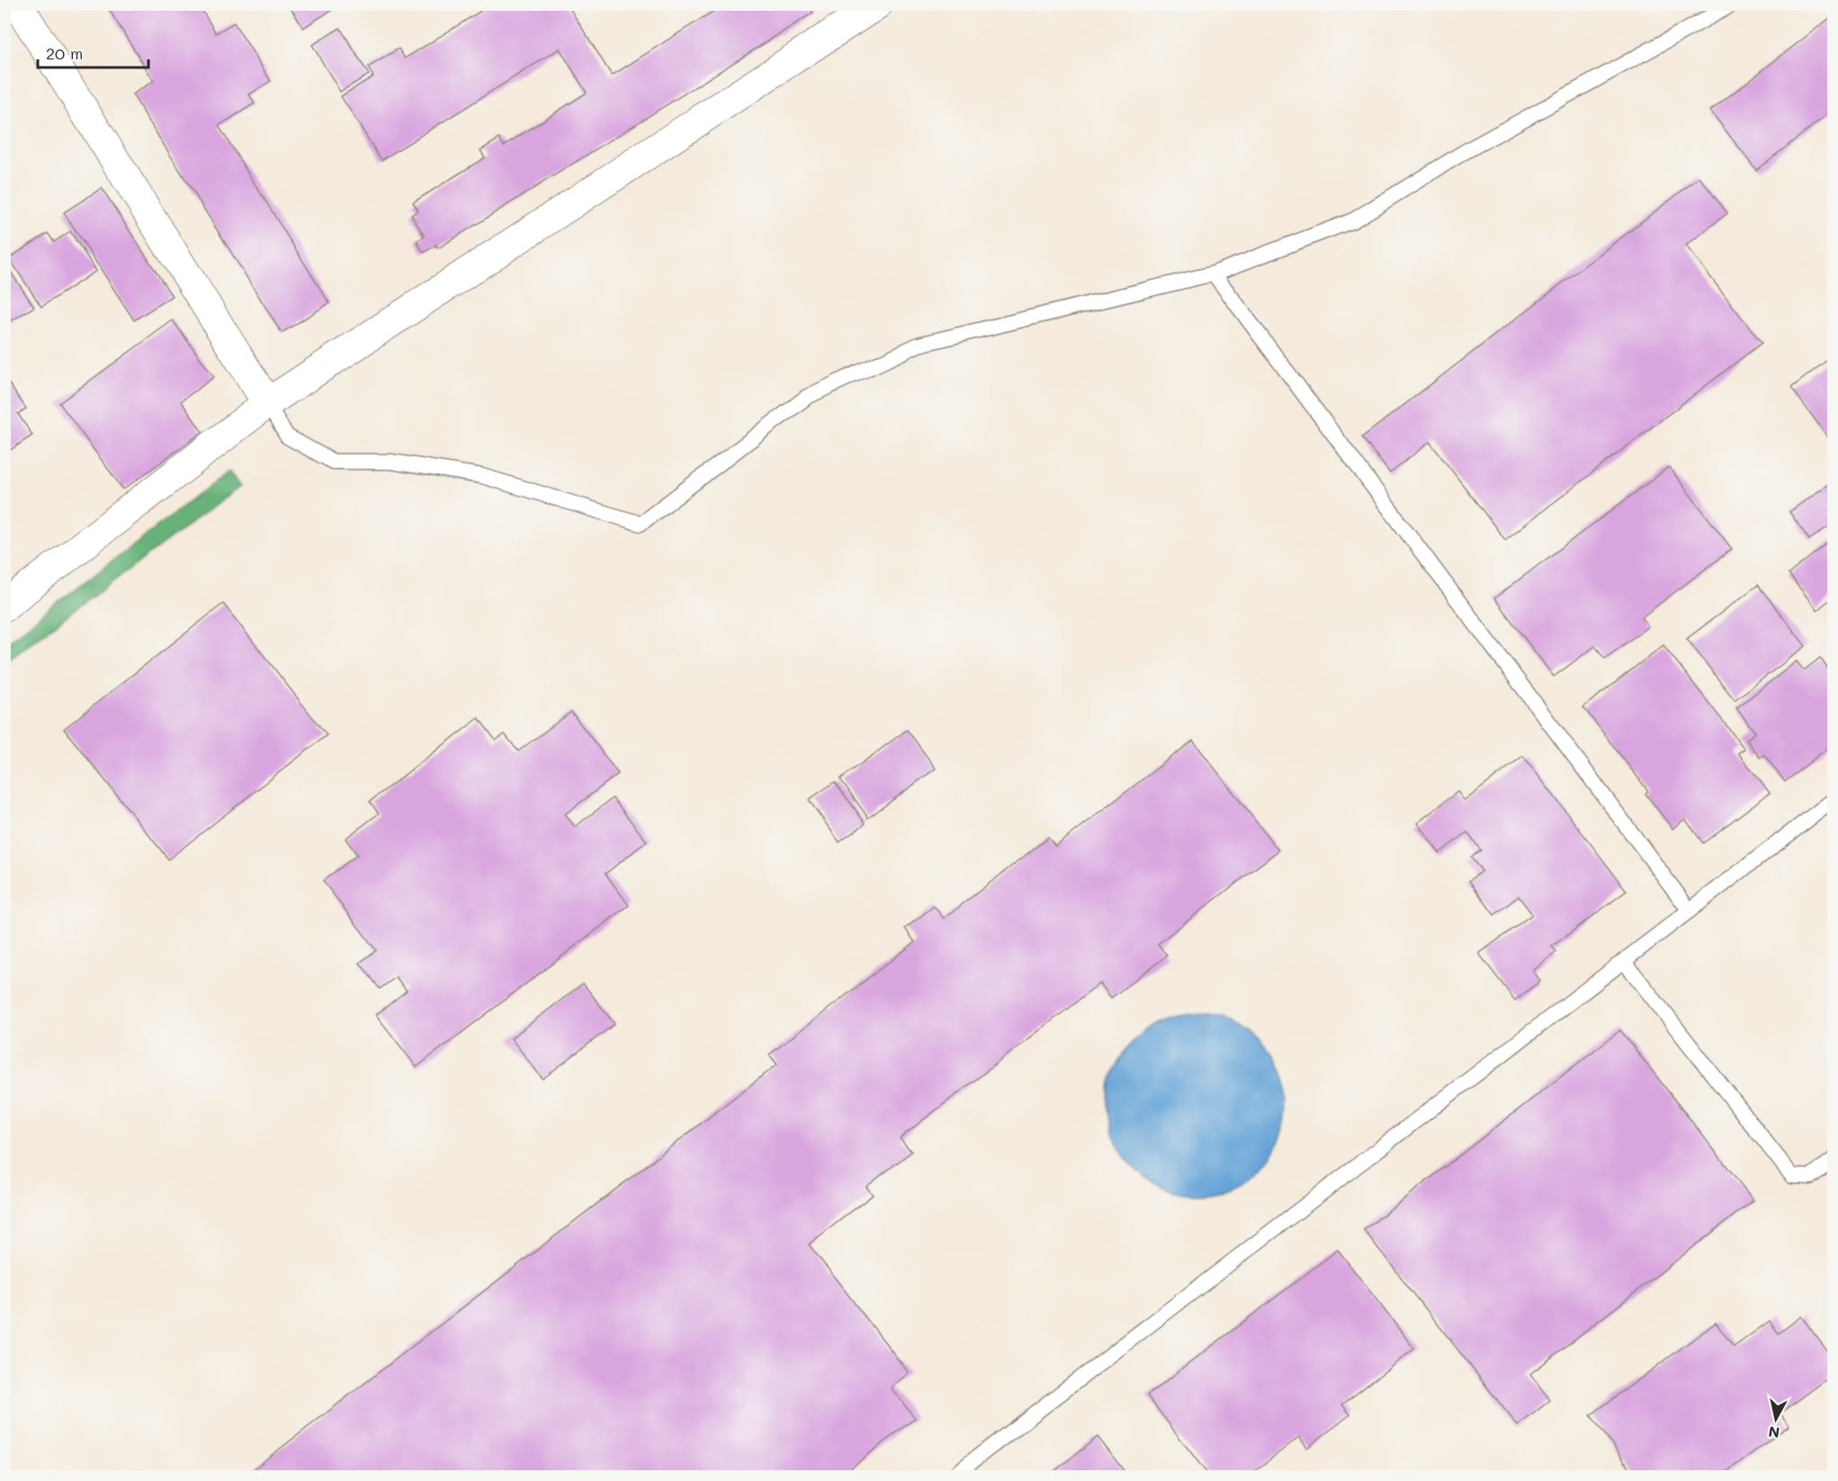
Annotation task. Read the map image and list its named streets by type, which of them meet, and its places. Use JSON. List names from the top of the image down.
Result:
{
  "scale_bar": "20 m",
  "north": "bottom"
}
